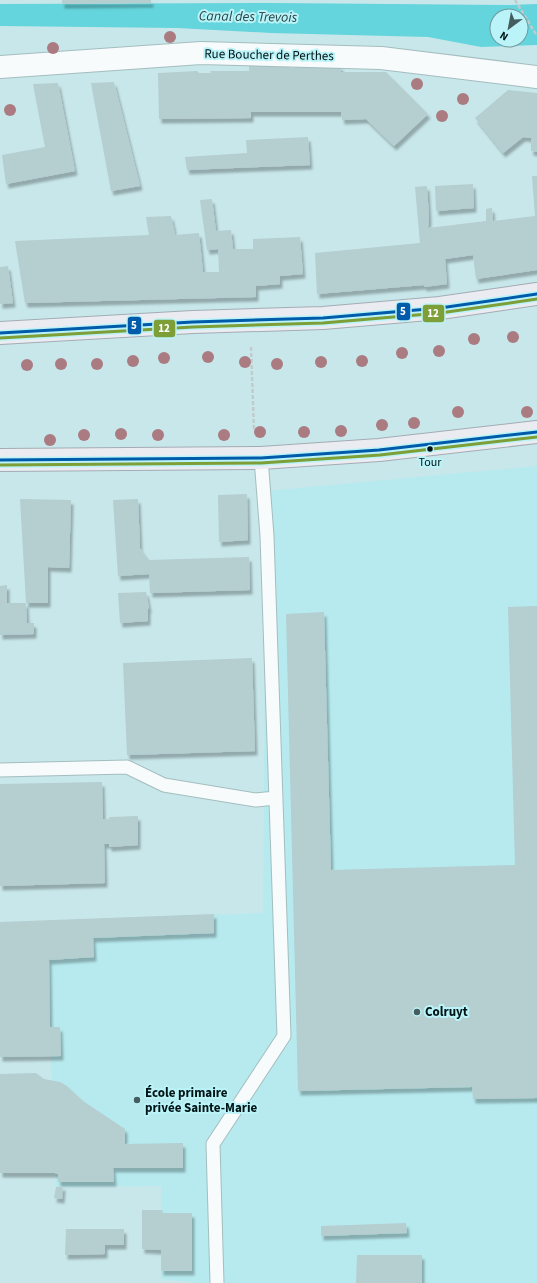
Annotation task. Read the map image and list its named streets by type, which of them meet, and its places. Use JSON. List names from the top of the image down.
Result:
{
  "streets": {
    "street": ["Rue Boucher de Perthes"]
  },
  "water": ["Canal des Trevois"],
  "places": ["Tour", "Colruyt", "École primaire privée Sainte-Marie"],
  "lines": ["transit line 5", "transit line 12"],
  "north": "bottom left"
}
